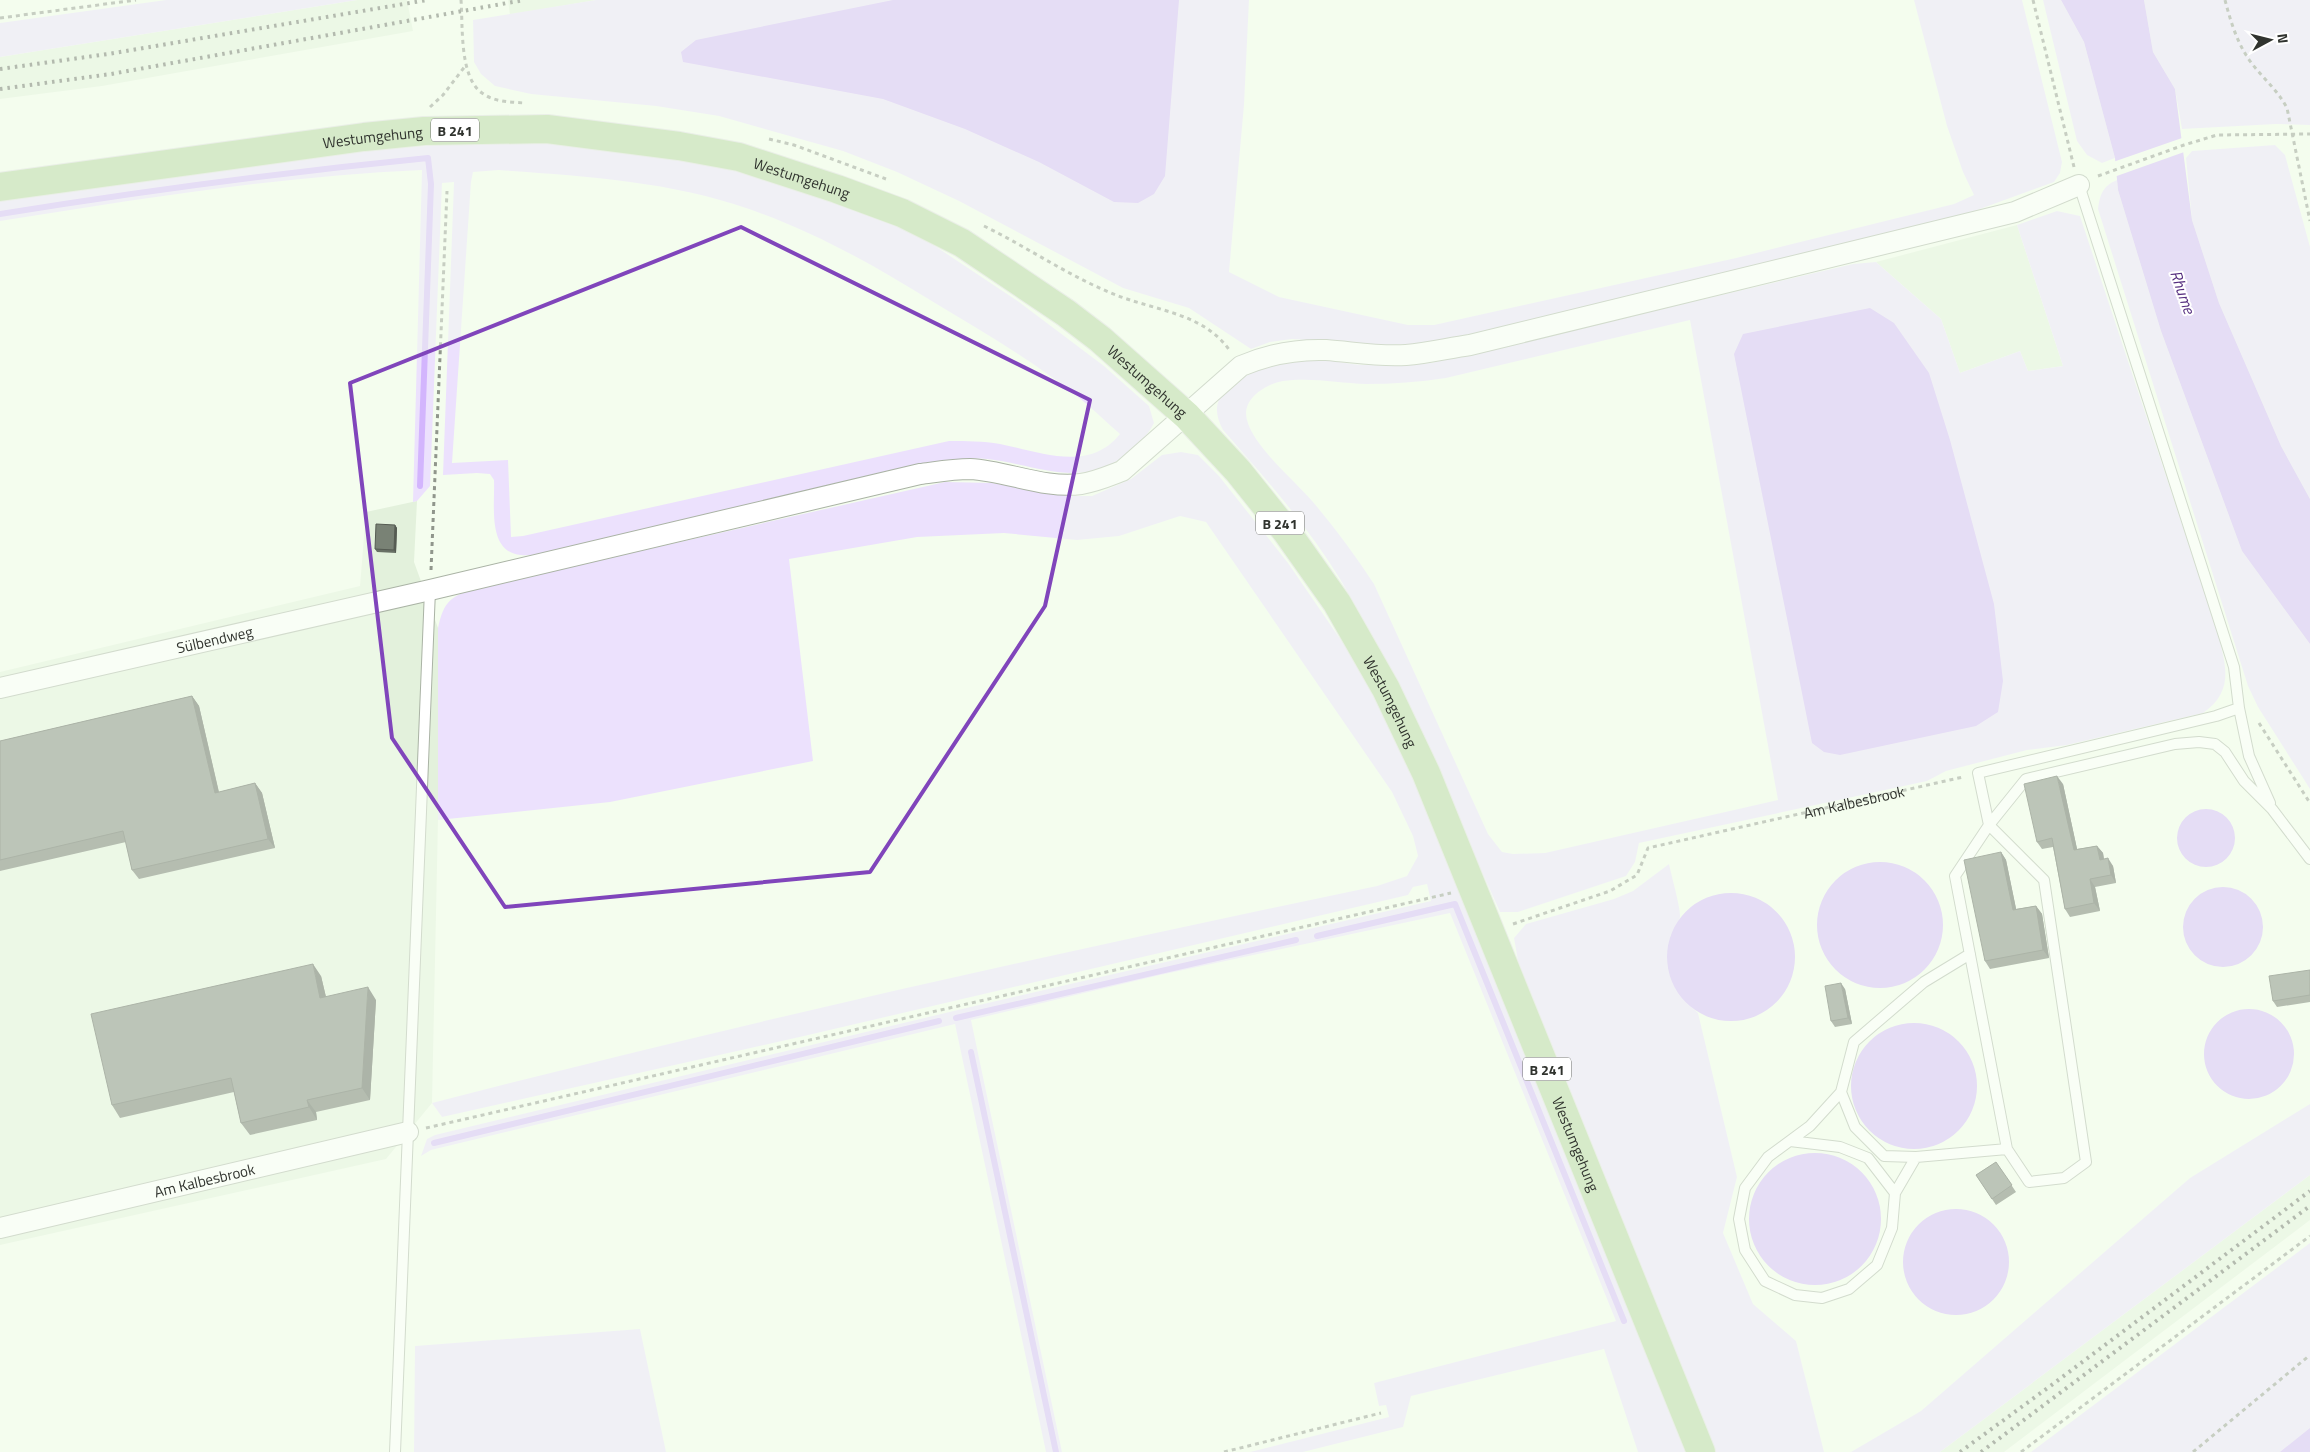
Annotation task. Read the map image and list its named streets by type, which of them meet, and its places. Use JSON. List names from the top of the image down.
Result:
{
  "streets": {
    "main road": ["B 241", "Westumgehung"],
    "street": ["Sülbendweg", "Am Kalbesbrook"]
  },
  "crossings": [
    ["Westumgehung", "Sülbendweg"],
    ["Westumgehung", "Am Kalbesbrook"]
  ],
  "water": ["Rhume"],
  "north": "right"
}
